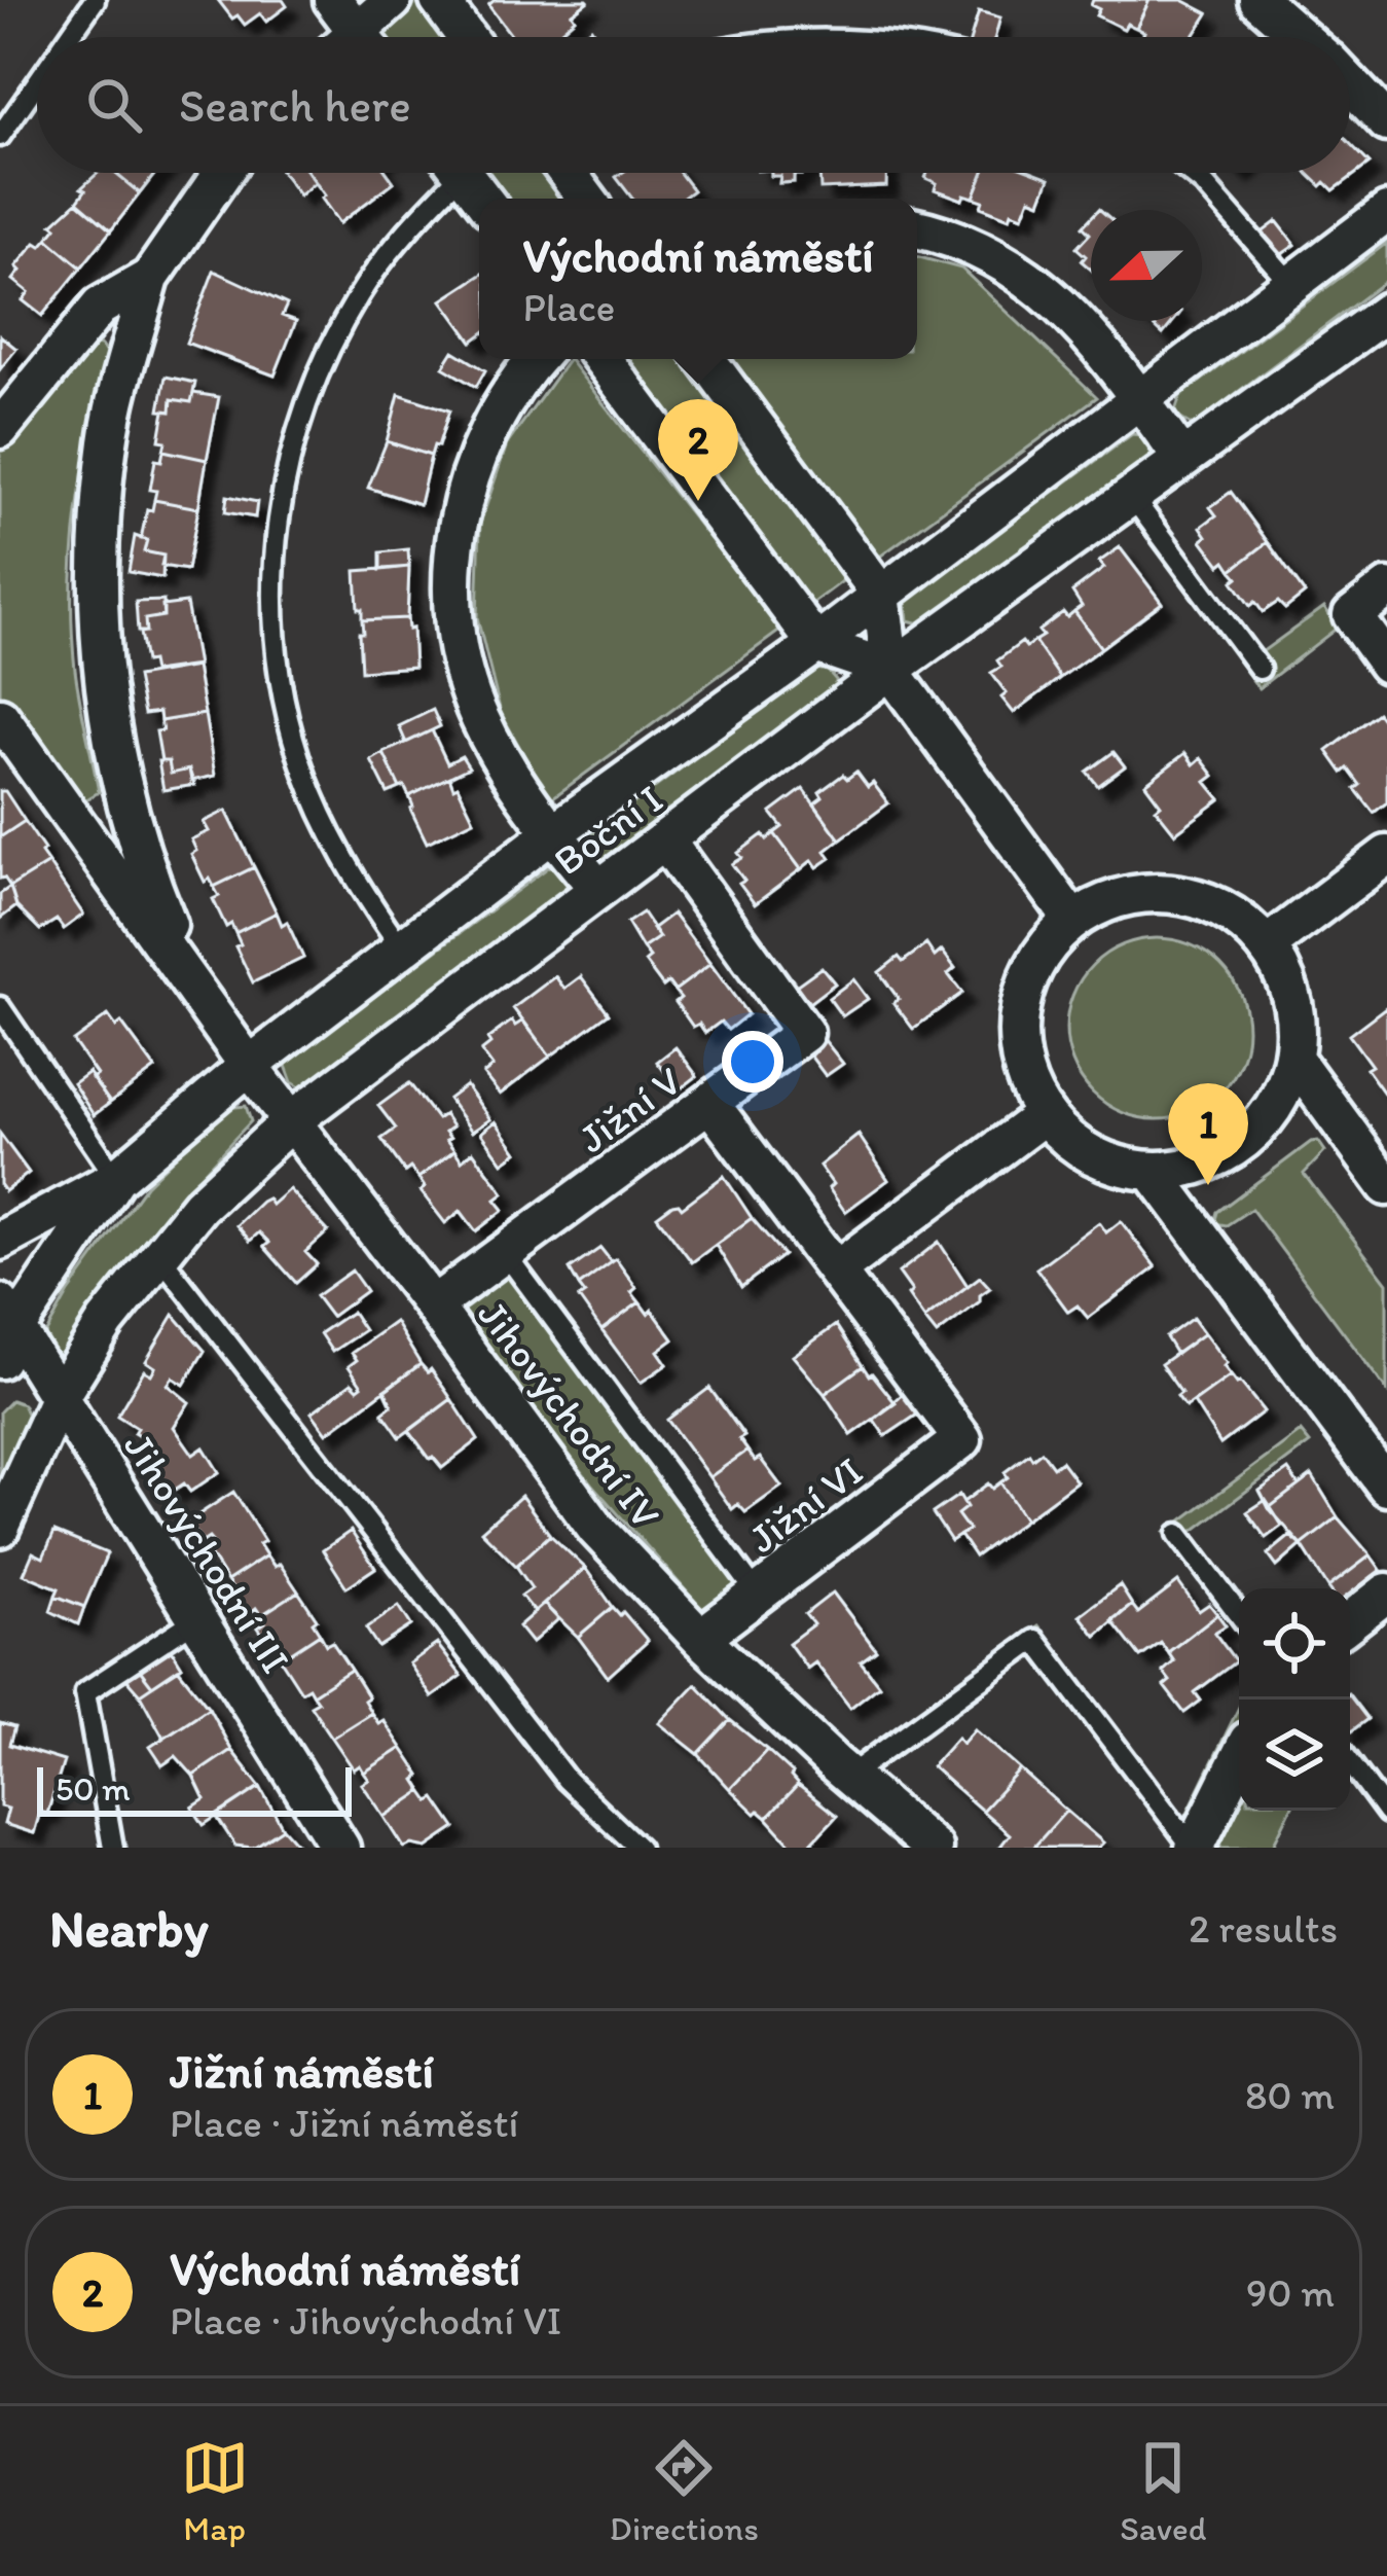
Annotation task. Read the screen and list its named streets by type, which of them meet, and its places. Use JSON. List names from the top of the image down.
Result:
{
  "streets": {
    "street": [
      "Boční I",
      "Jižní V",
      "Jihovýchodní IV",
      "Jižní VI",
      "Jihovýchodní III"
    ]
  },
  "crossings": [
    ["Boční I", "Jižní V"],
    ["Boční I", "Jihovýchodní IV"],
    ["Boční I", "Jihovýchodní III"],
    ["Jižní V", "Jihovýchodní IV"],
    ["Jihovýchodní IV", "Jižní VI"]
  ],
  "scale_bar": "50 m",
  "north": "left",
  "page": {
    "search": "Search here",
    "popup": ["Východní náměstí", "Place"],
    "pins": ["2", "1"],
    "scale": "50 m",
    "heading": ["Nearby", "2 results"],
    "list": [
      {
        "mark": "1",
        "name": "Jižní náměstí",
        "note": "Place · Jižní náměstí",
        "value": "80 m"
      },
      {
        "mark": "2",
        "name": "Východní náměstí",
        "note": "Place · Jihovýchodní VI",
        "value": "90 m"
      }
    ],
    "nav": ["Map", "Directions", "Saved"]
  }
}
